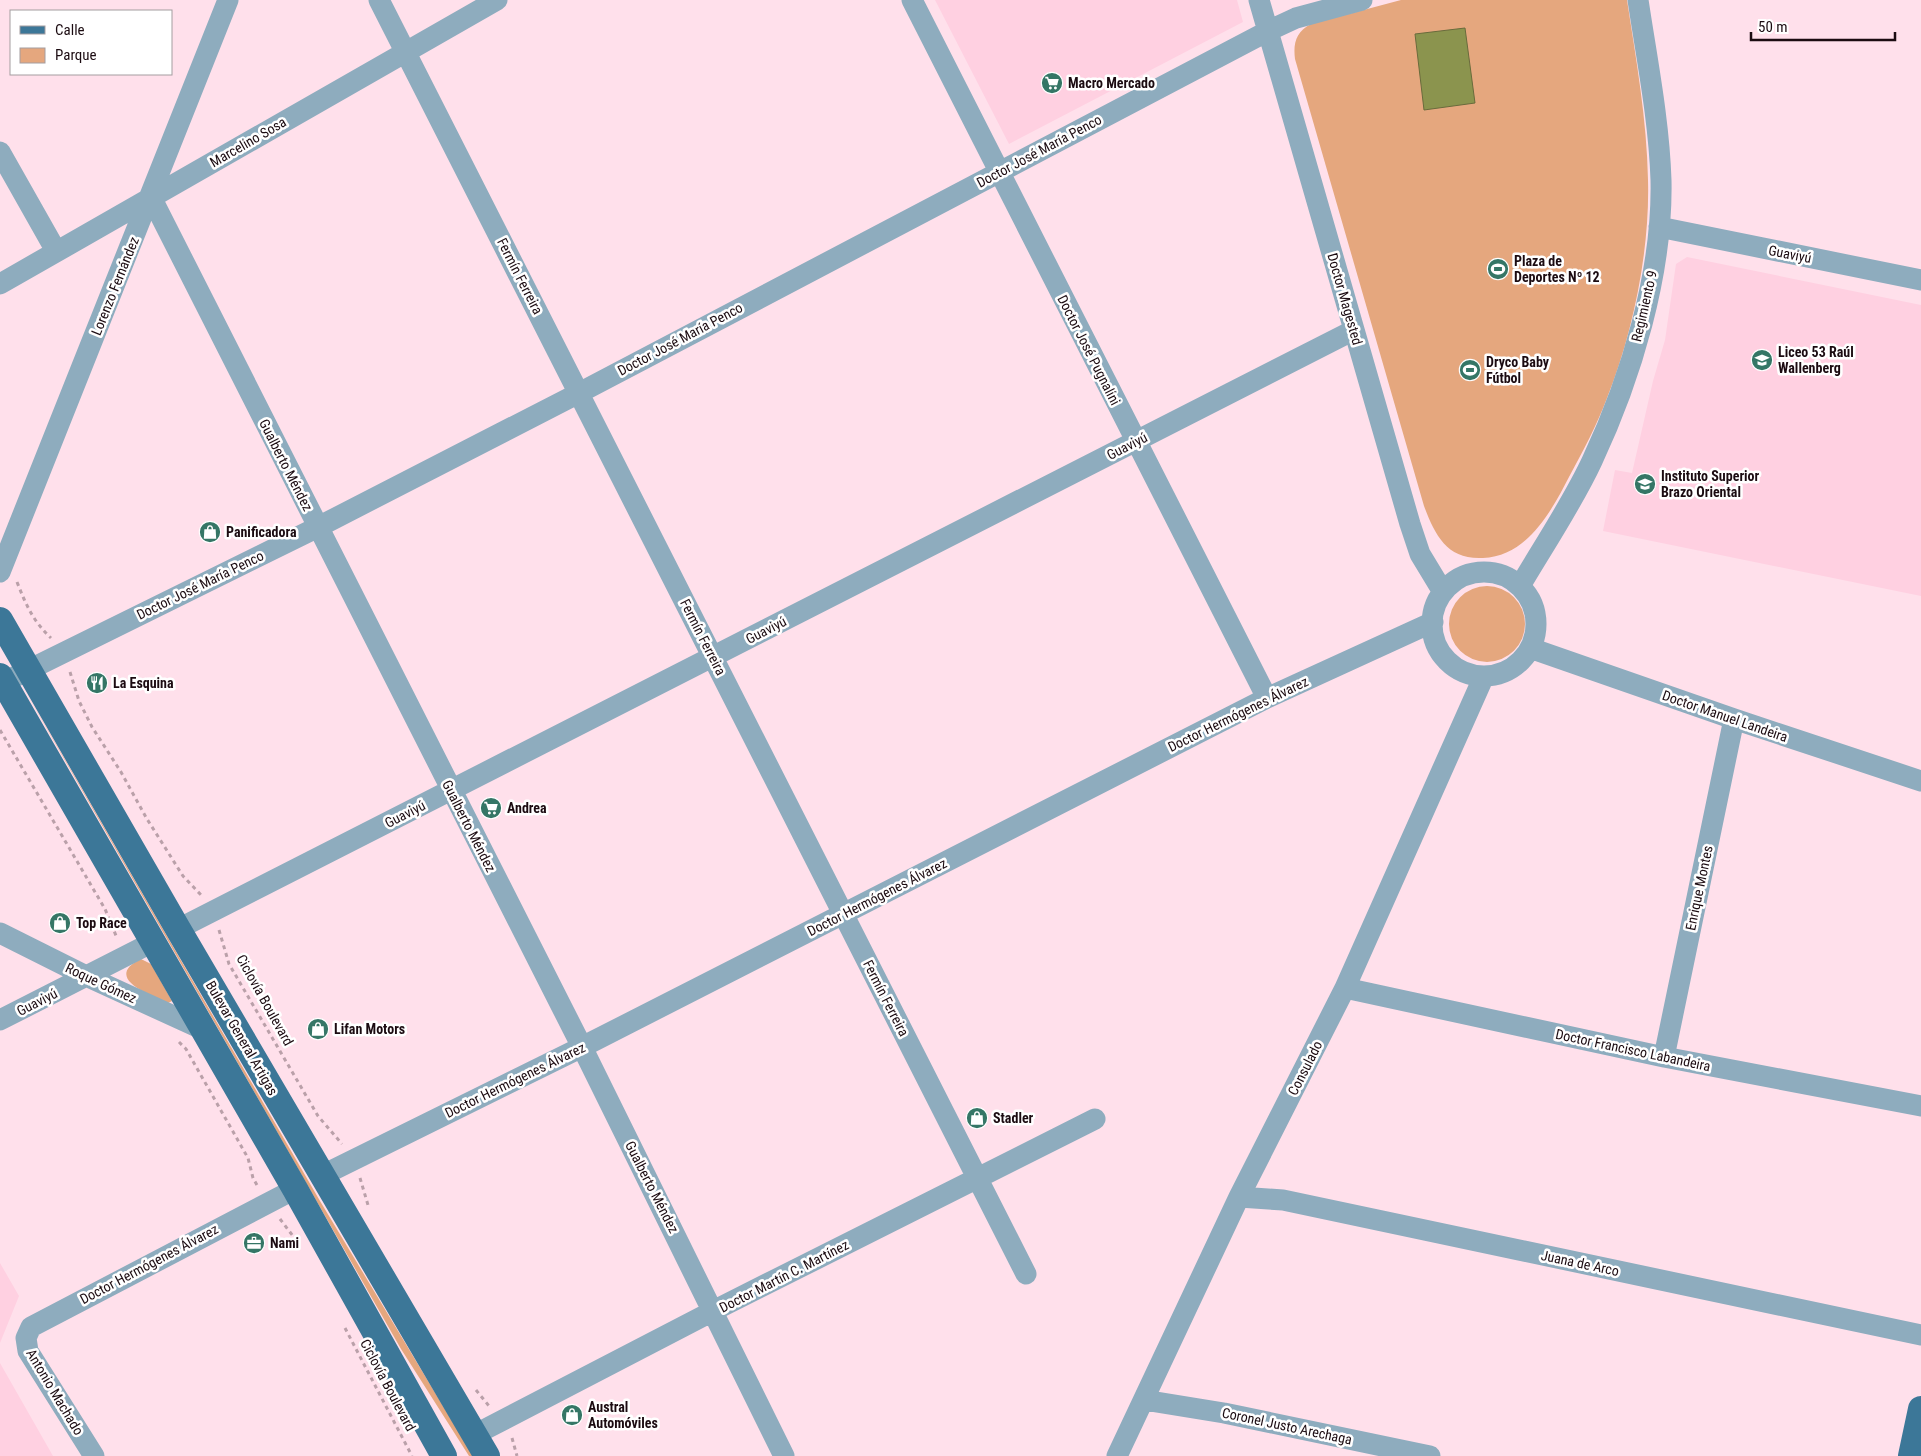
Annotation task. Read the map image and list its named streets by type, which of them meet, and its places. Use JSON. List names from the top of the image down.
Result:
{
  "streets": {
    "main road": ["Bulevar General Artigas"],
    "street": [
      "Marcelino Sosa",
      "Doctor José María Penco",
      "Guaviyú",
      "Fermín Ferreira",
      "Lorenzo Fernández",
      "Doctor Magested",
      "Regimiento 9",
      "Doctor José Pugnalini",
      "Gualberto Méndez",
      "Doctor Hermógenes Álvarez",
      "Doctor Manuel Landeira",
      "Enrique Montes",
      "Roque Gómez",
      "Doctor Francisco Labandeira",
      "Consulado",
      "Juana de Arco",
      "Doctor Martín C. Martínez",
      "Antonio Machado",
      "Coronel Justo Arechaga"
    ],
    "path": ["Ciclovía Boulevard"]
  },
  "crossings": [
    ["Marcelino Sosa", "Fermín Ferreira"],
    ["Marcelino Sosa", "Lorenzo Fernández"],
    ["Marcelino Sosa", "Gualberto Méndez"],
    ["Doctor José María Penco", "Fermín Ferreira"],
    ["Doctor José María Penco", "Doctor Magested"],
    ["Doctor José María Penco", "Doctor José Pugnalini"],
    ["Doctor José María Penco", "Gualberto Méndez"],
    ["Doctor José María Penco", "Ciclovía Boulevard"],
    ["Doctor José María Penco", "Bulevar General Artigas"],
    ["Guaviyú", "Fermín Ferreira"],
    ["Guaviyú", "Doctor Magested"],
    ["Guaviyú", "Regimiento 9"],
    ["Guaviyú", "Doctor José Pugnalini"],
    ["Guaviyú", "Gualberto Méndez"],
    ["Guaviyú", "Roque Gómez"],
    ["Guaviyú", "Ciclovía Boulevard"],
    ["Guaviyú", "Bulevar General Artigas"],
    ["Fermín Ferreira", "Doctor Hermógenes Álvarez"],
    ["Fermín Ferreira", "Doctor Martín C. Martínez"],
    ["Lorenzo Fernández", "Gualberto Méndez"],
    ["Lorenzo Fernández", "Ciclovía Boulevard"],
    ["Doctor Magested", "Regimiento 9"],
    ["Doctor Magested", "Doctor Hermógenes Álvarez"],
    ["Doctor Magested", "Doctor Manuel Landeira"],
    ["Doctor Magested", "Consulado"],
    ["Regimiento 9", "Doctor Hermógenes Álvarez"],
    ["Regimiento 9", "Doctor Manuel Landeira"],
    ["Regimiento 9", "Consulado"],
    ["Doctor José Pugnalini", "Doctor Hermógenes Álvarez"],
    ["Gualberto Méndez", "Doctor Hermógenes Álvarez"],
    ["Gualberto Méndez", "Doctor Martín C. Martínez"],
    ["Doctor Hermógenes Álvarez", "Doctor Manuel Landeira"],
    ["Doctor Hermógenes Álvarez", "Ciclovía Boulevard"],
    ["Doctor Hermógenes Álvarez", "Bulevar General Artigas"],
    ["Doctor Hermógenes Álvarez", "Consulado"],
    ["Doctor Hermógenes Álvarez", "Antonio Machado"],
    ["Doctor Manuel Landeira", "Enrique Montes"],
    ["Doctor Manuel Landeira", "Consulado"],
    ["Enrique Montes", "Doctor Francisco Labandeira"],
    ["Roque Gómez", "Bulevar General Artigas"],
    ["Bulevar General Artigas", "Doctor Martín C. Martínez"],
    ["Doctor Francisco Labandeira", "Consulado"],
    ["Consulado", "Juana de Arco"],
    ["Consulado", "Coronel Justo Arechaga"]
  ],
  "places": {
    "supermarket": ["Macro Mercado", "Andrea"],
    "sports": ["Plaza de Deportes Nº 12", "Dryco Baby Fútbol"],
    "school or university": ["Liceo 53 Raúl Wallenberg", "Instituto Superior Brazo Oriental"],
    "shop": [
      "Panificadora",
      "Top Race",
      "Lifan Motors",
      "Stadler",
      "Austral Automóviles"
    ],
    "restaurant": ["La Esquina"],
    "office": ["Nami"]
  },
  "legend": ["Calle", "Parque"],
  "scale_bar": "50 m"
}
